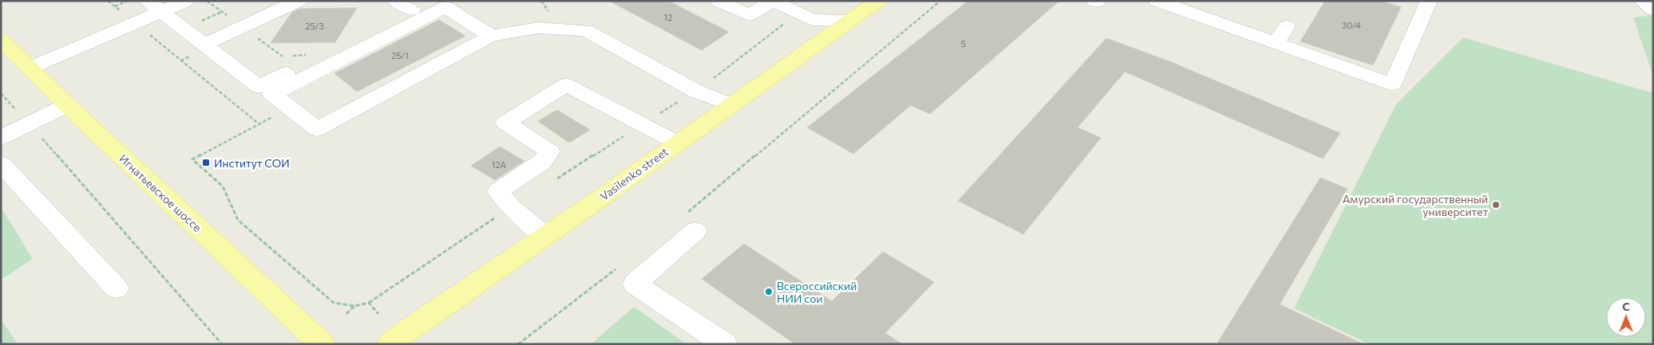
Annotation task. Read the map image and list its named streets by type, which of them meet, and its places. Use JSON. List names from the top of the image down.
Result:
{
  "streets": {
    "main road": ["Vasilenko street", "Игнатьевское шоссе"]
  },
  "places": {
    "transit": ["Институт СОИ"],
    "other": ["Амурский государственный университет", "Всероссийский НИИ сои"]
  },
  "house_numbers": [
    "12",
    "30/4",
    "25/3",
    "5",
    "25/1",
    "12А"
  ],
  "north": "top"
}
